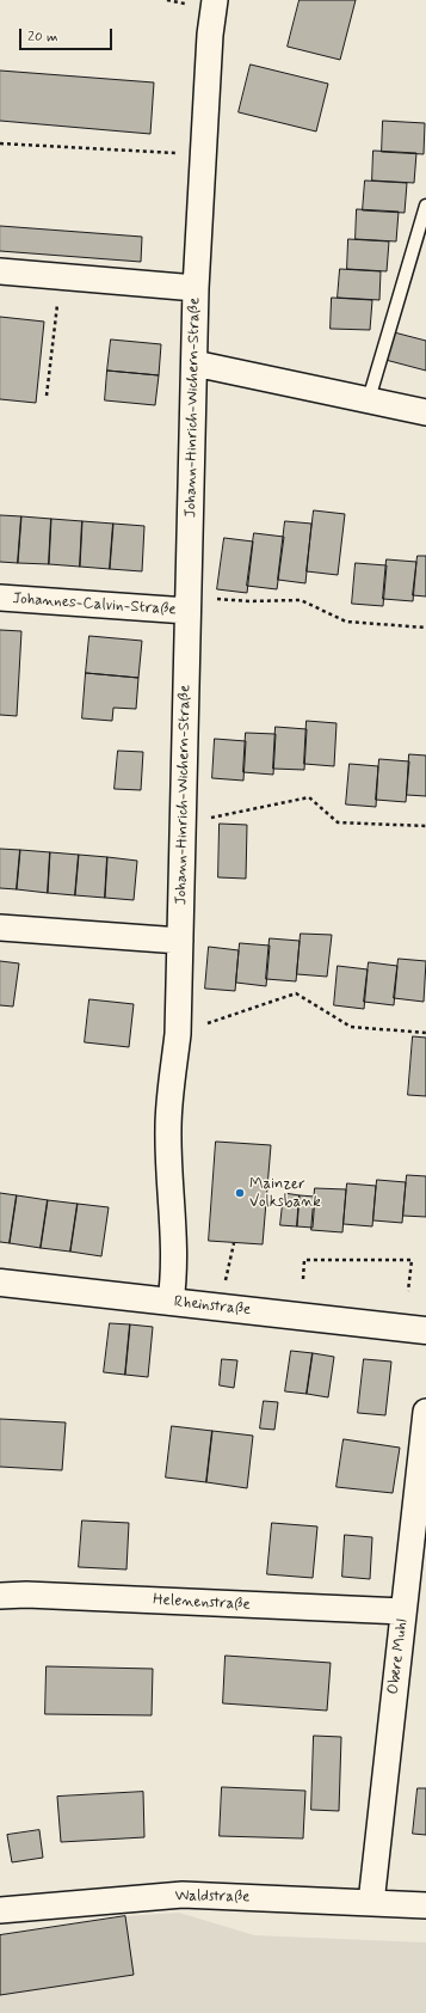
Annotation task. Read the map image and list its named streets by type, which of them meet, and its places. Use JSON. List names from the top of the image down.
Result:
{
  "streets": {
    "main road": ["Rheinstraße"],
    "street": [
      "Johann-Hinrich-Wichern-Straße",
      "Johannes-Calvin-Straße",
      "Helenenstraße",
      "Obere Muhl",
      "Waldstraße"
    ]
  },
  "crossings": [
    ["Johann-Hinrich-Wichern-Straße", "Johannes-Calvin-Straße"],
    ["Johann-Hinrich-Wichern-Straße", "Rheinstraße"],
    ["Helenenstraße", "Obere Muhl"],
    ["Obere Muhl", "Waldstraße"]
  ],
  "places": ["Mainzer Volksbank"],
  "scale_bar": "20 m"
}
